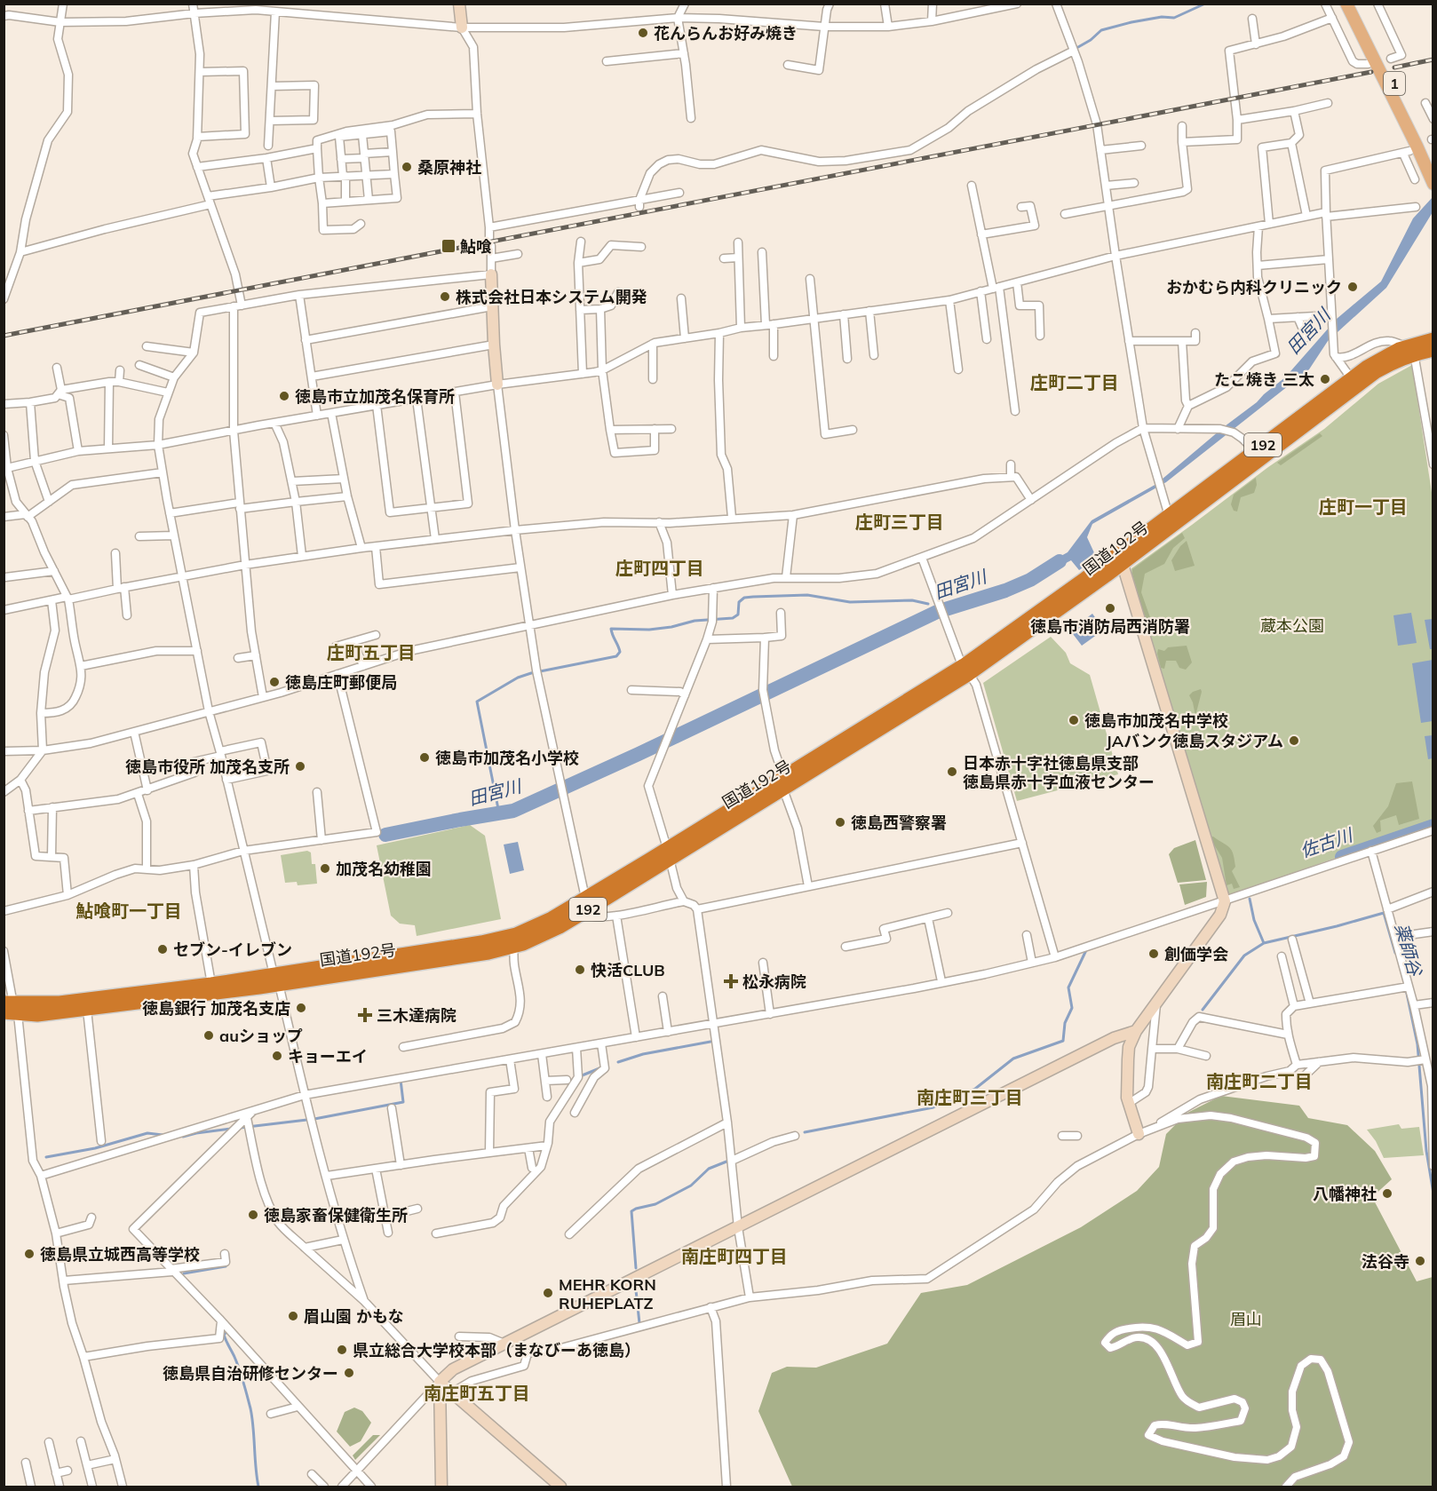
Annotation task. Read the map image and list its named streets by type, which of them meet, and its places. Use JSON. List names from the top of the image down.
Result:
{
  "streets": {
    "highway": ["192", "国道192号"],
    "main road": ["1"]
  },
  "districts": [
    "庄町二丁目",
    "庄町一丁目",
    "庄町三丁目",
    "庄町四丁目",
    "庄町五丁目",
    "鮎喰町一丁目",
    "南庄町二丁目",
    "南庄町三丁目",
    "南庄町四丁目",
    "南庄町五丁目"
  ],
  "water": ["田宮川", "佐古川", "薬師谷"],
  "parks": ["蔵本公園", "眉山"],
  "places": {
    "other": [
      "花んらんお好み焼き",
      "桑原神社",
      "おかむら内科クリニック",
      "株式会社日本システム開発",
      "たこ焼き 三太",
      "徳島市立加茂名保育所",
      "徳島市消防局西消防署",
      "徳島庄町郵便局",
      "徳島市加茂名中学校",
      "JAバンク徳島スタジアム",
      "徳島市加茂名小学校",
      "徳島市役所 加茂名支所",
      "日本赤十字社徳島県支部 徳島県赤十字血液センター",
      "徳島西警察署",
      "加茂名幼稚園",
      "セブン-イレブン",
      "創価学会",
      "快活CLUB",
      "徳島銀行 加茂名支店",
      "auショップ",
      "キョーエイ",
      "八幡神社",
      "徳島家畜保健衛生所",
      "徳島県立城西高等学校",
      "法谷寺",
      "MEHR KORN RUHEPLATZ",
      "眉山園 かもな",
      "県立総合大学校本部（まなびーあ徳島）",
      "徳島県自治研修センター"
    ],
    "transit": ["鮎喰"],
    "health": ["松永病院", "三木達病院"]
  }
}
